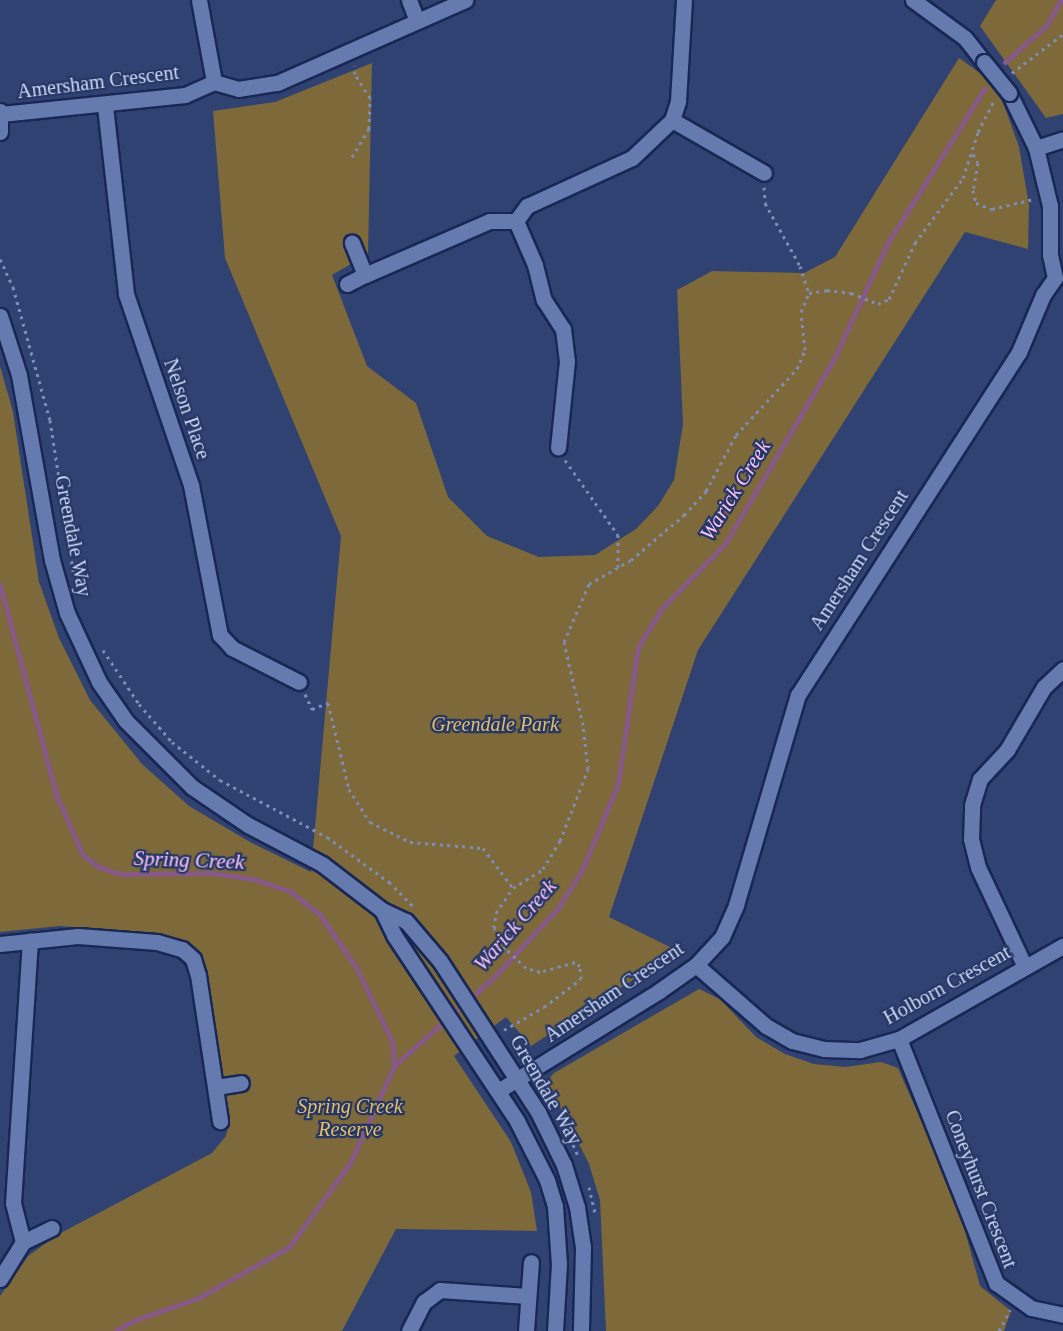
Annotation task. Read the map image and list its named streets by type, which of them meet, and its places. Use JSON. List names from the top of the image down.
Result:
{
  "streets": {
    "street": [
      "Amersham Crescent",
      "Nelson Place",
      "Greendale Way",
      "Holborn Crescent",
      "Coneyhurst Crescent"
    ]
  },
  "crossings": [
    ["Amersham Crescent", "Nelson Place"],
    ["Amersham Crescent", "Greendale Way"],
    ["Amersham Crescent", "Holborn Crescent"],
    ["Holborn Crescent", "Coneyhurst Crescent"]
  ],
  "water": ["Warick Creek", "Spring Creek"],
  "parks": ["Greendale Park", "Spring Creek Reserve"]
}
